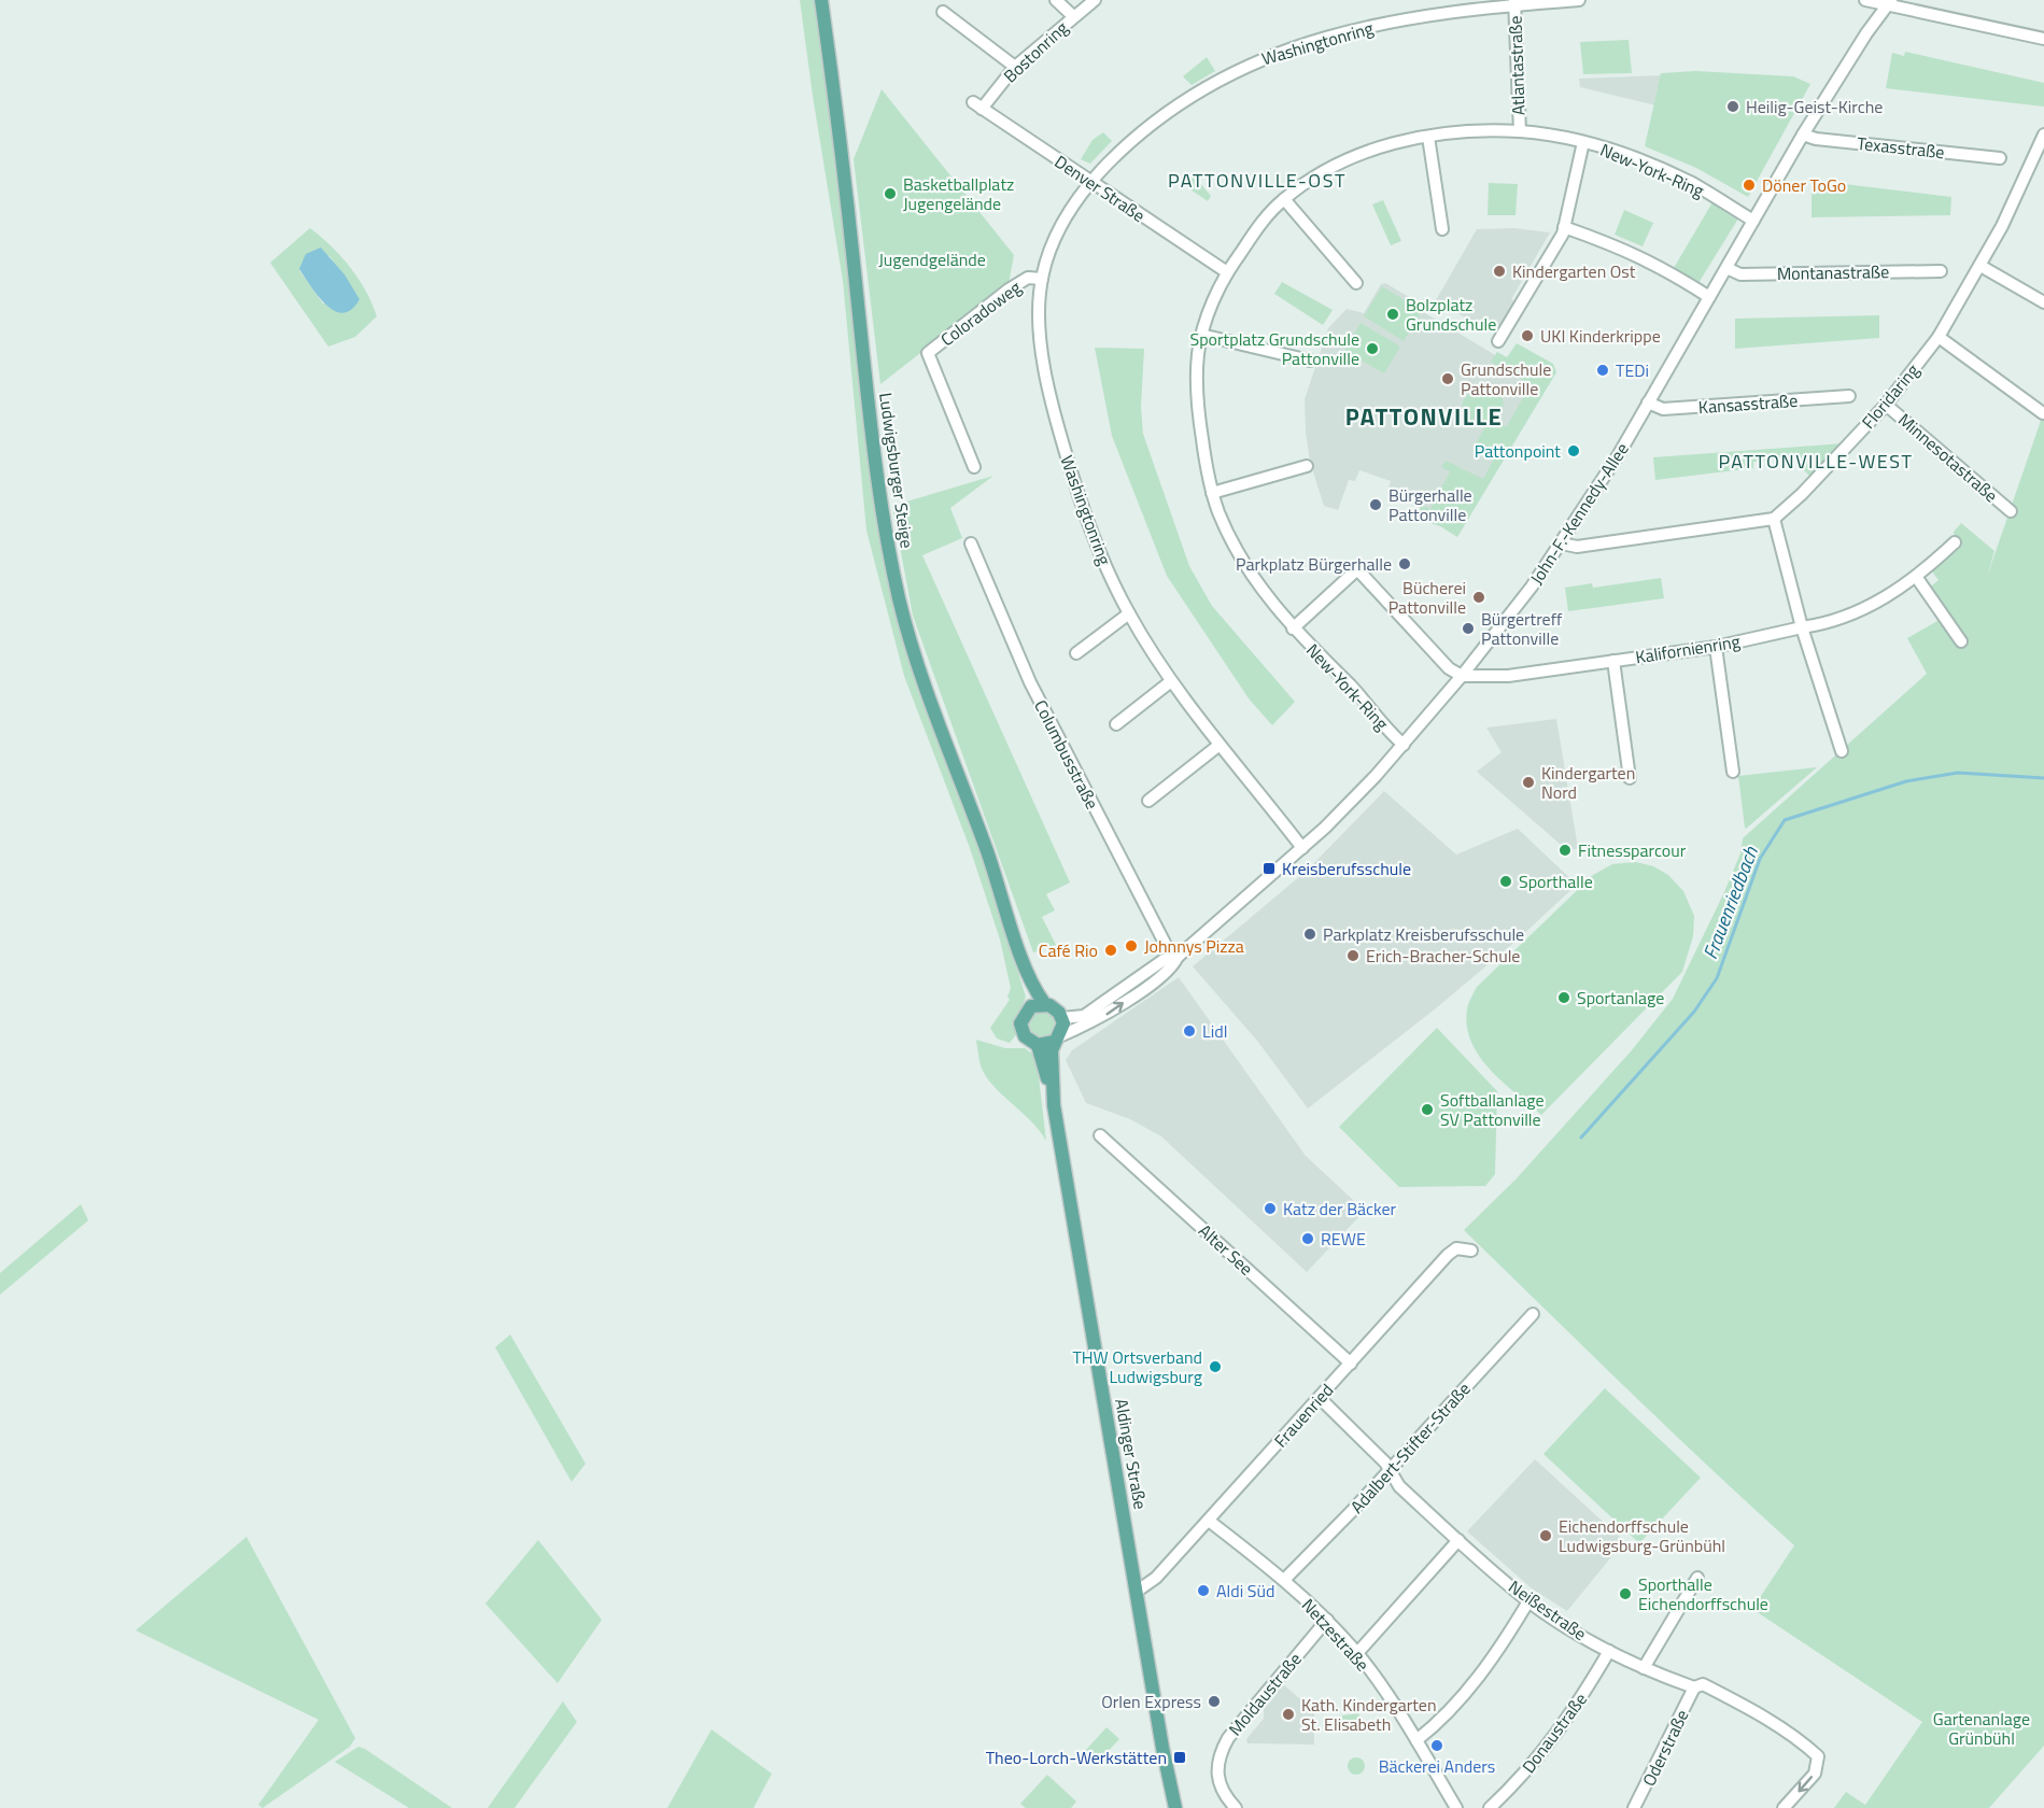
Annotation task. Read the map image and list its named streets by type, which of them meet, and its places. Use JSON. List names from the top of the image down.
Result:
{
  "streets": {
    "main road": ["Ludwigsburger Steige", "Aldinger Straße"],
    "street": [
      "Washingtonring",
      "Bostonring",
      "Atlantastraße",
      "Texasstraße",
      "New-York-Ring",
      "Denver Straße",
      "Montanastraße",
      "Coloradoweg",
      "Floridaring",
      "Kansasstraße",
      "Minnesotastraße",
      "John-F.-Kennedy-Allee",
      "Kalifornienring",
      "Columbusstraße",
      "Alter See",
      "Frauenried",
      "Adalbert-Stifter-Straße",
      "Neißestraße",
      "Netzestraße",
      "Moldaustraße",
      "Donaustraße",
      "Oderstraße"
    ]
  },
  "crossings": [
    ["Washingtonring", "Atlantastraße"],
    ["Washingtonring", "Denver Straße"],
    ["Washingtonring", "Coloradoweg"],
    ["Washingtonring", "John-F.-Kennedy-Allee"],
    ["Bostonring", "Denver Straße"],
    ["Atlantastraße", "New-York-Ring"],
    ["Texasstraße", "John-F.-Kennedy-Allee"],
    ["New-York-Ring", "Denver Straße"],
    ["New-York-Ring", "John-F.-Kennedy-Allee"],
    ["New-York-Ring", "Kalifornienring"],
    ["Montanastraße", "John-F.-Kennedy-Allee"],
    ["Floridaring", "Minnesotastraße"],
    ["Kansasstraße", "John-F.-Kennedy-Allee"],
    ["John-F.-Kennedy-Allee", "Kalifornienring"],
    ["John-F.-Kennedy-Allee", "Columbusstraße"],
    ["Alter See", "Frauenried"],
    ["Frauenried", "Aldinger Straße"],
    ["Frauenried", "Neißestraße"],
    ["Frauenried", "Netzestraße"],
    ["Adalbert-Stifter-Straße", "Neißestraße"],
    ["Adalbert-Stifter-Straße", "Netzestraße"],
    ["Neißestraße", "Donaustraße"],
    ["Neißestraße", "Oderstraße"],
    ["Netzestraße", "Moldaustraße"]
  ],
  "districts": ["PATTONVILLE-OST", "PATTONVILLE", "PATTONVILLE-WEST"],
  "water": ["Frauenriedbach"],
  "parks": ["Jugendgelände", "Gartenanlage Grünbühl"],
  "places": {
    "other": [
      "Heilig-Geist-Kirche",
      "Döner ToGo",
      "Basketballplatz Jugengelände",
      "Kindergarten Ost",
      "Bolzplatz Grundschule",
      "UKI Kinderkrippe",
      "Sportplatz Grundschule Pattonville",
      "TEDi",
      "Grundschule Pattonville",
      "Pattonpoint",
      "Bürgerhalle Pattonville",
      "Parkplatz Bürgerhalle",
      "Bücherei Pattonville",
      "Bürgertreff Pattonville",
      "Kindergarten Nord",
      "Fitnessparcour",
      "Sporthalle",
      "Parkplatz Kreisberufsschule",
      "Johnnys Pizza",
      "Café Rio",
      "Erich-Bracher-Schule",
      "Sportanlage",
      "Lidl",
      "Softballanlage SV Pattonville",
      "Katz der Bäcker",
      "REWE",
      "THW Ortsverband Ludwigsburg",
      "Eichendorffschule Ludwigsburg-Grünbühl",
      "Aldi Süd",
      "Sporthalle Eichendorffschule",
      "Orlen Express",
      "Kath. Kindergarten St. Elisabeth",
      "Bäckerei Anders"
    ],
    "transit": ["Kreisberufsschule", "Theo-Lorch-Werkstätten"]
  }
}
